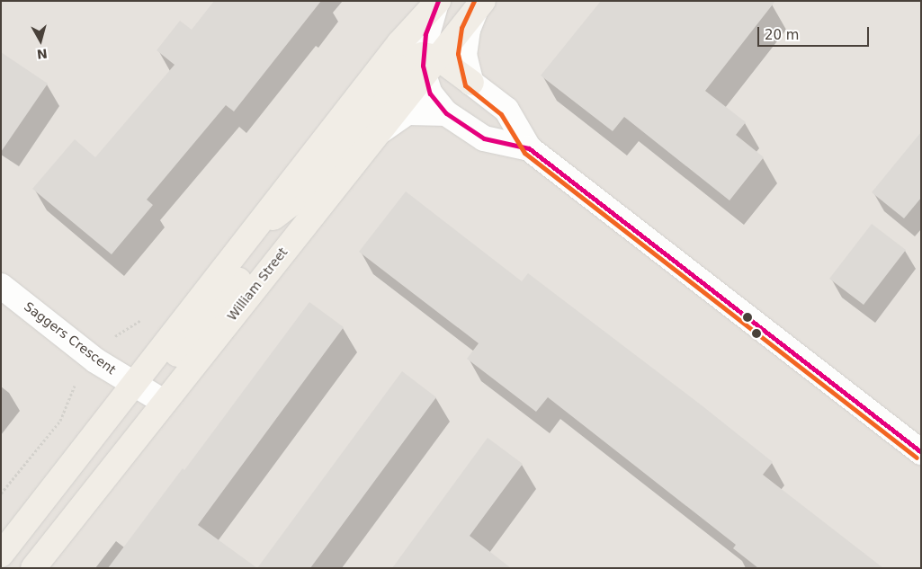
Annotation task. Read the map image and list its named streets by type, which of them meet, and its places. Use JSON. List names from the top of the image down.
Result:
{
  "streets": {
    "main road": ["William Street"],
    "street": ["Saggers Crescent"]
  },
  "crossings": [
    ["William Street", "Saggers Crescent"]
  ],
  "scale_bar": "20 m",
  "north": "bottom"
}
